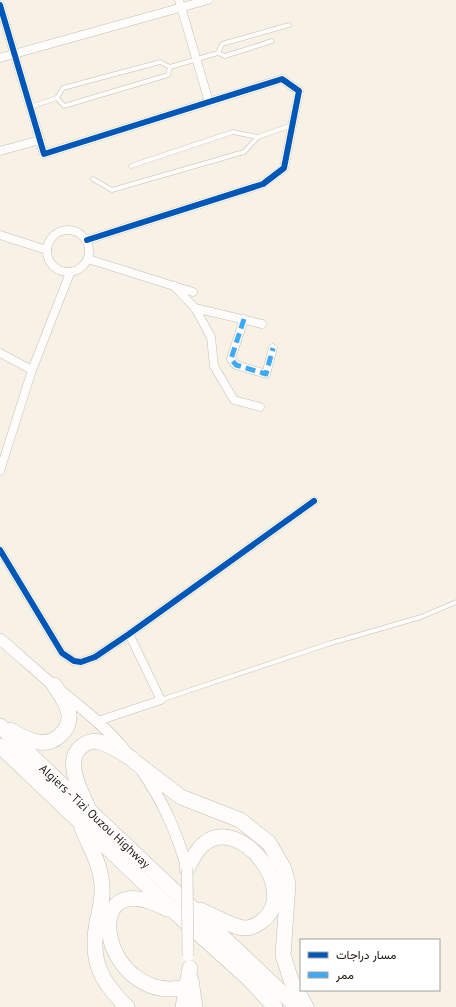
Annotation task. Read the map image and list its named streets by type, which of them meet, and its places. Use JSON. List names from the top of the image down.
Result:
{
  "streets": {
    "highway": ["Algiers - Tizi Ouzou Highway"]
  },
  "legend": ["مسار دراجات", "ممر"]
}
